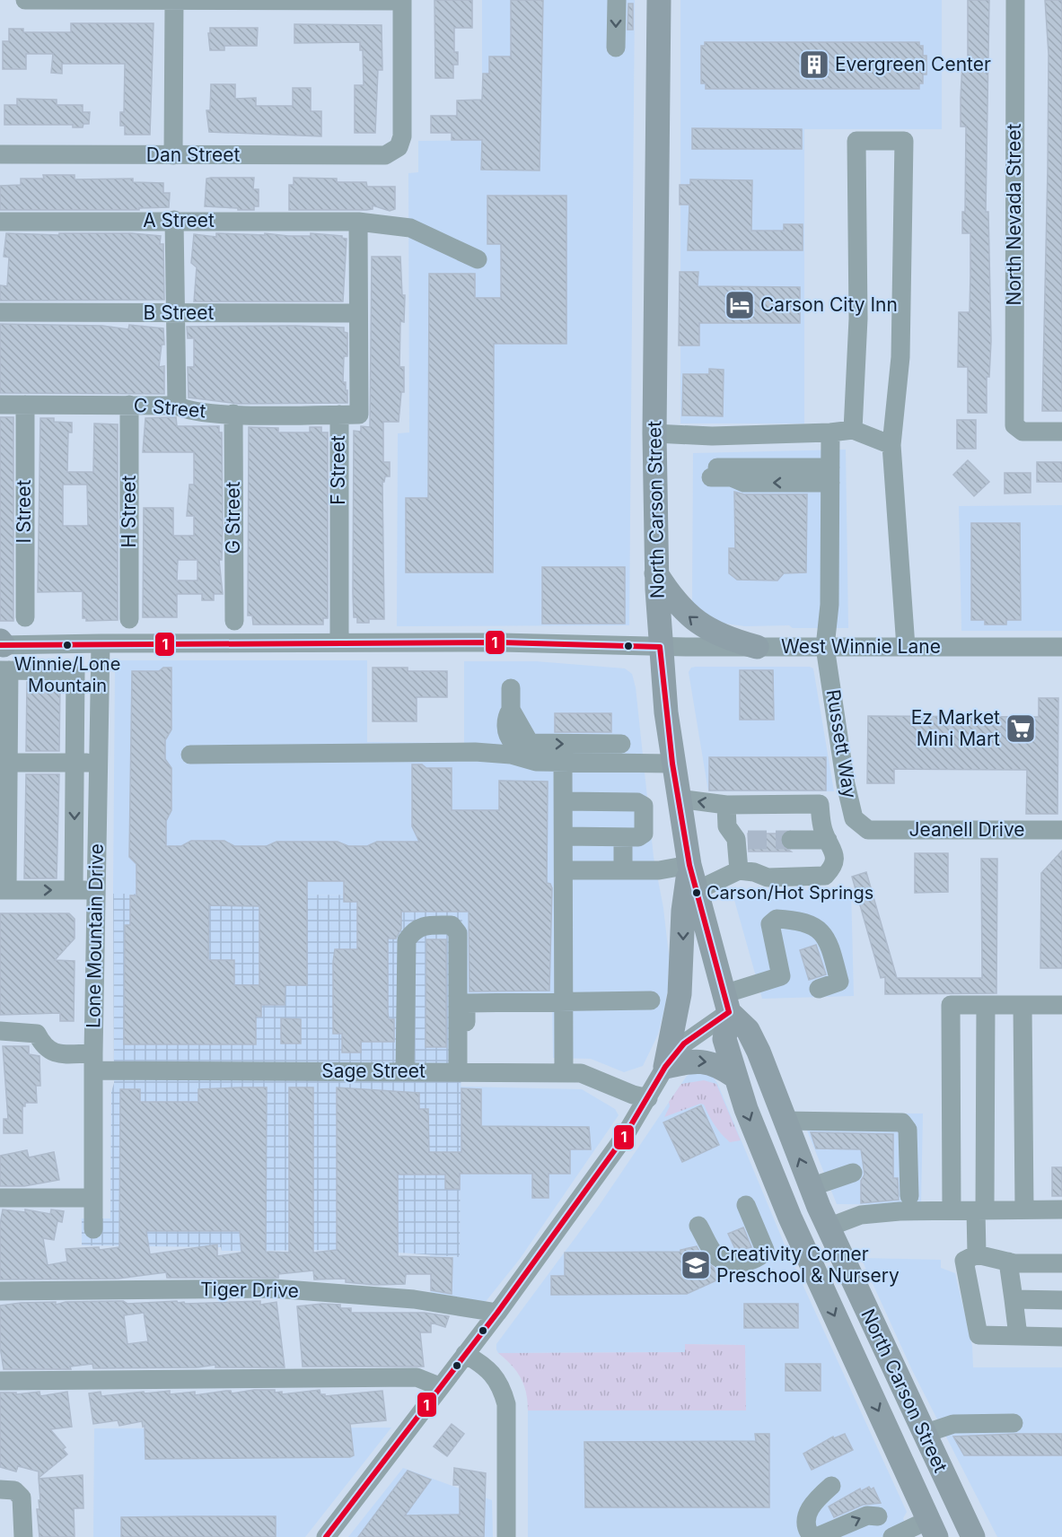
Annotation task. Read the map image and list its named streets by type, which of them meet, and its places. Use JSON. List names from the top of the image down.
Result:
{
  "streets": {
    "main road": ["North Carson Street"],
    "street": [
      "Dan Street",
      "North Nevada Street",
      "A Street",
      "B Street",
      "C Street",
      "F Street",
      "I Street",
      "H Street",
      "G Street",
      "West Winnie Lane",
      "Russett Way",
      "Jeanell Drive",
      "Lone Mountain Drive",
      "Sage Street",
      "Tiger Drive"
    ]
  },
  "crossings": [
    ["A Street", "F Street"],
    ["B Street", "F Street"],
    ["C Street", "F Street"],
    ["C Street", "I Street"],
    ["C Street", "H Street"],
    ["C Street", "G Street"],
    ["F Street", "West Winnie Lane"],
    ["North Carson Street", "West Winnie Lane"],
    ["West Winnie Lane", "Russett Way"],
    ["West Winnie Lane", "Lone Mountain Drive"],
    ["Russett Way", "Jeanell Drive"],
    ["Lone Mountain Drive", "Sage Street"]
  ],
  "places": {
    "building": ["Evergreen Center"],
    "hotel": ["Carson City Inn"],
    "other": ["Winnie/Lone Mountain", "Carson/Hot Springs"],
    "supermarket": ["Ez Market Mini Mart"],
    "school or university": ["Creativity Corner Preschool & Nursery"]
  },
  "lines": ["transit line 1"]
}
